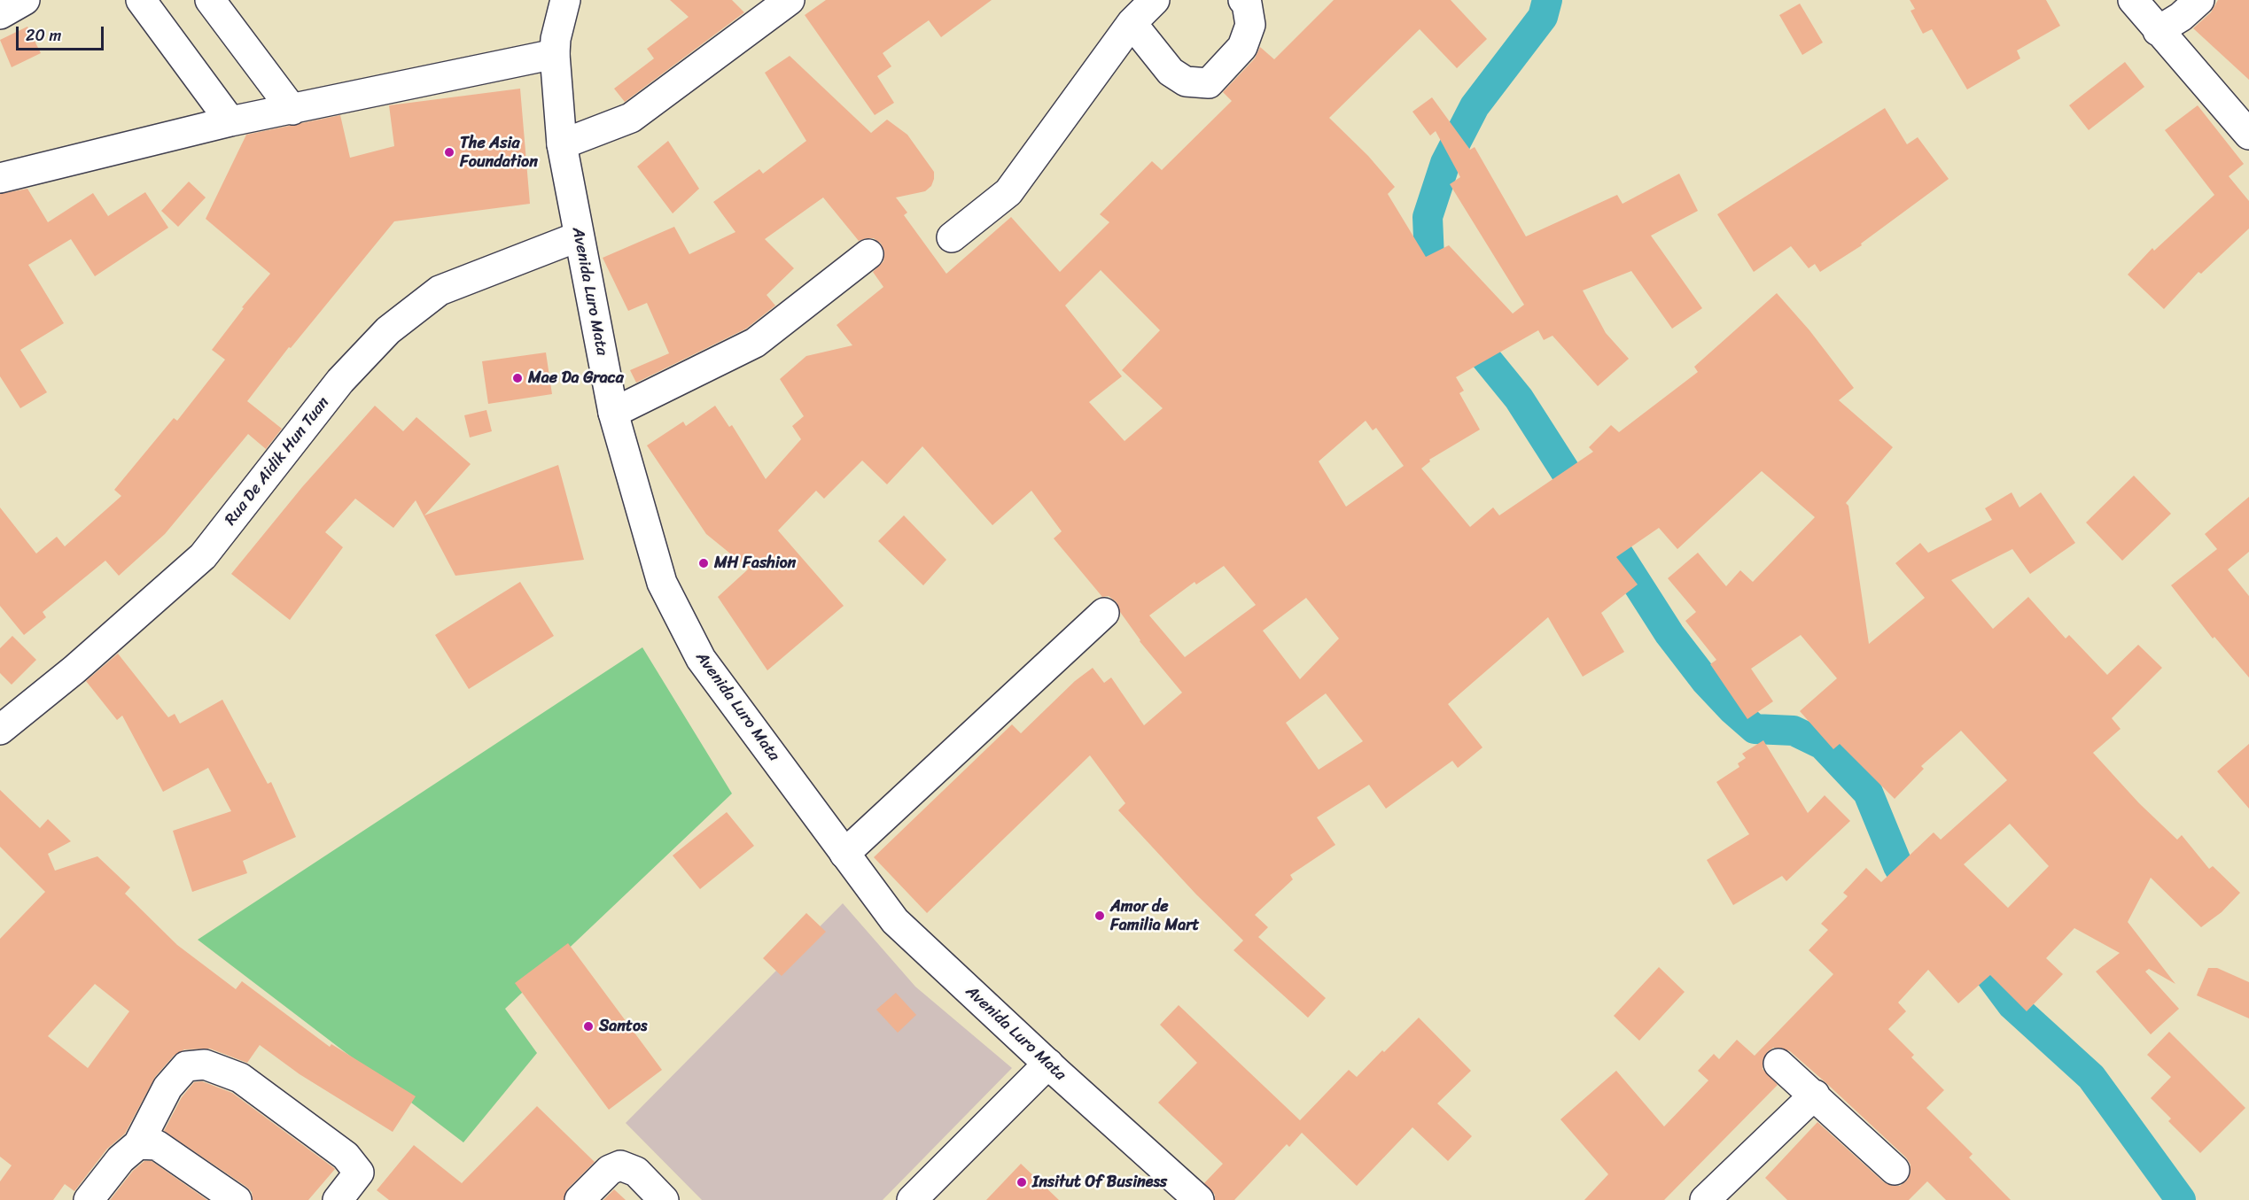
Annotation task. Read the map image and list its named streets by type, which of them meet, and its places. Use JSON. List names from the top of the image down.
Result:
{
  "streets": {
    "street": ["Avenida Luro Mata", "Rua De Aidik Hun Tuan"]
  },
  "crossings": [
    ["Avenida Luro Mata", "Rua De Aidik Hun Tuan"]
  ],
  "places": [
    "The Asia Foundation",
    "Mae Da Graca",
    "MH Fashion",
    "Amor de Familia Mart",
    "Santos",
    "Insitut Of Business"
  ],
  "scale_bar": "20 m"
}
